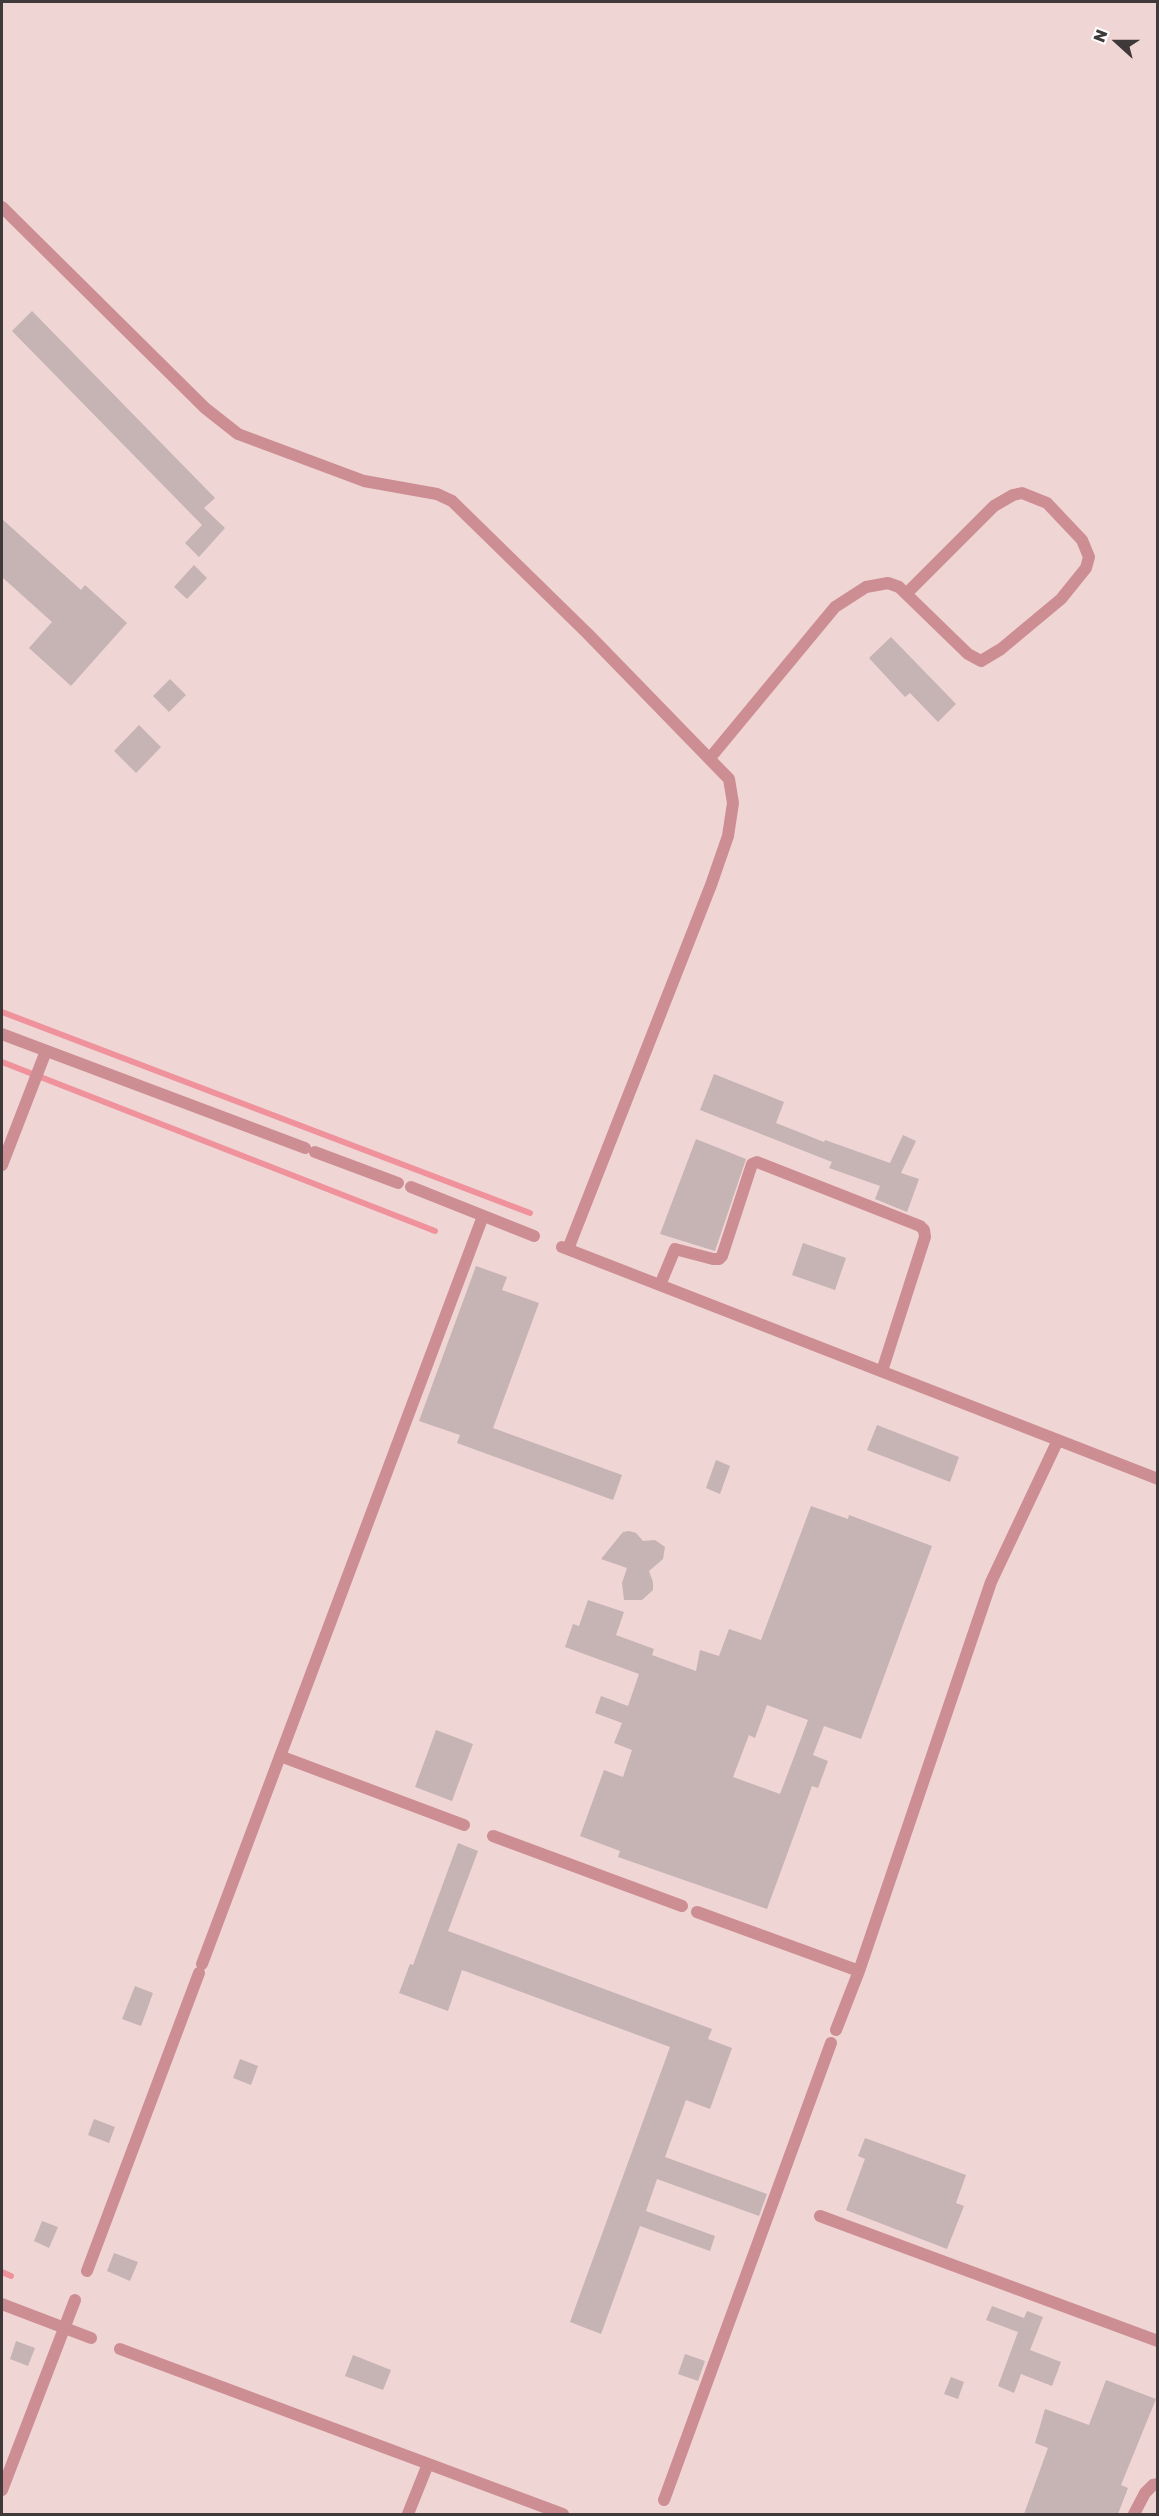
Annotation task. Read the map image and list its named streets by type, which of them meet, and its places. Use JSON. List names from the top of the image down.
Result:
{
  "north": "left"
}
